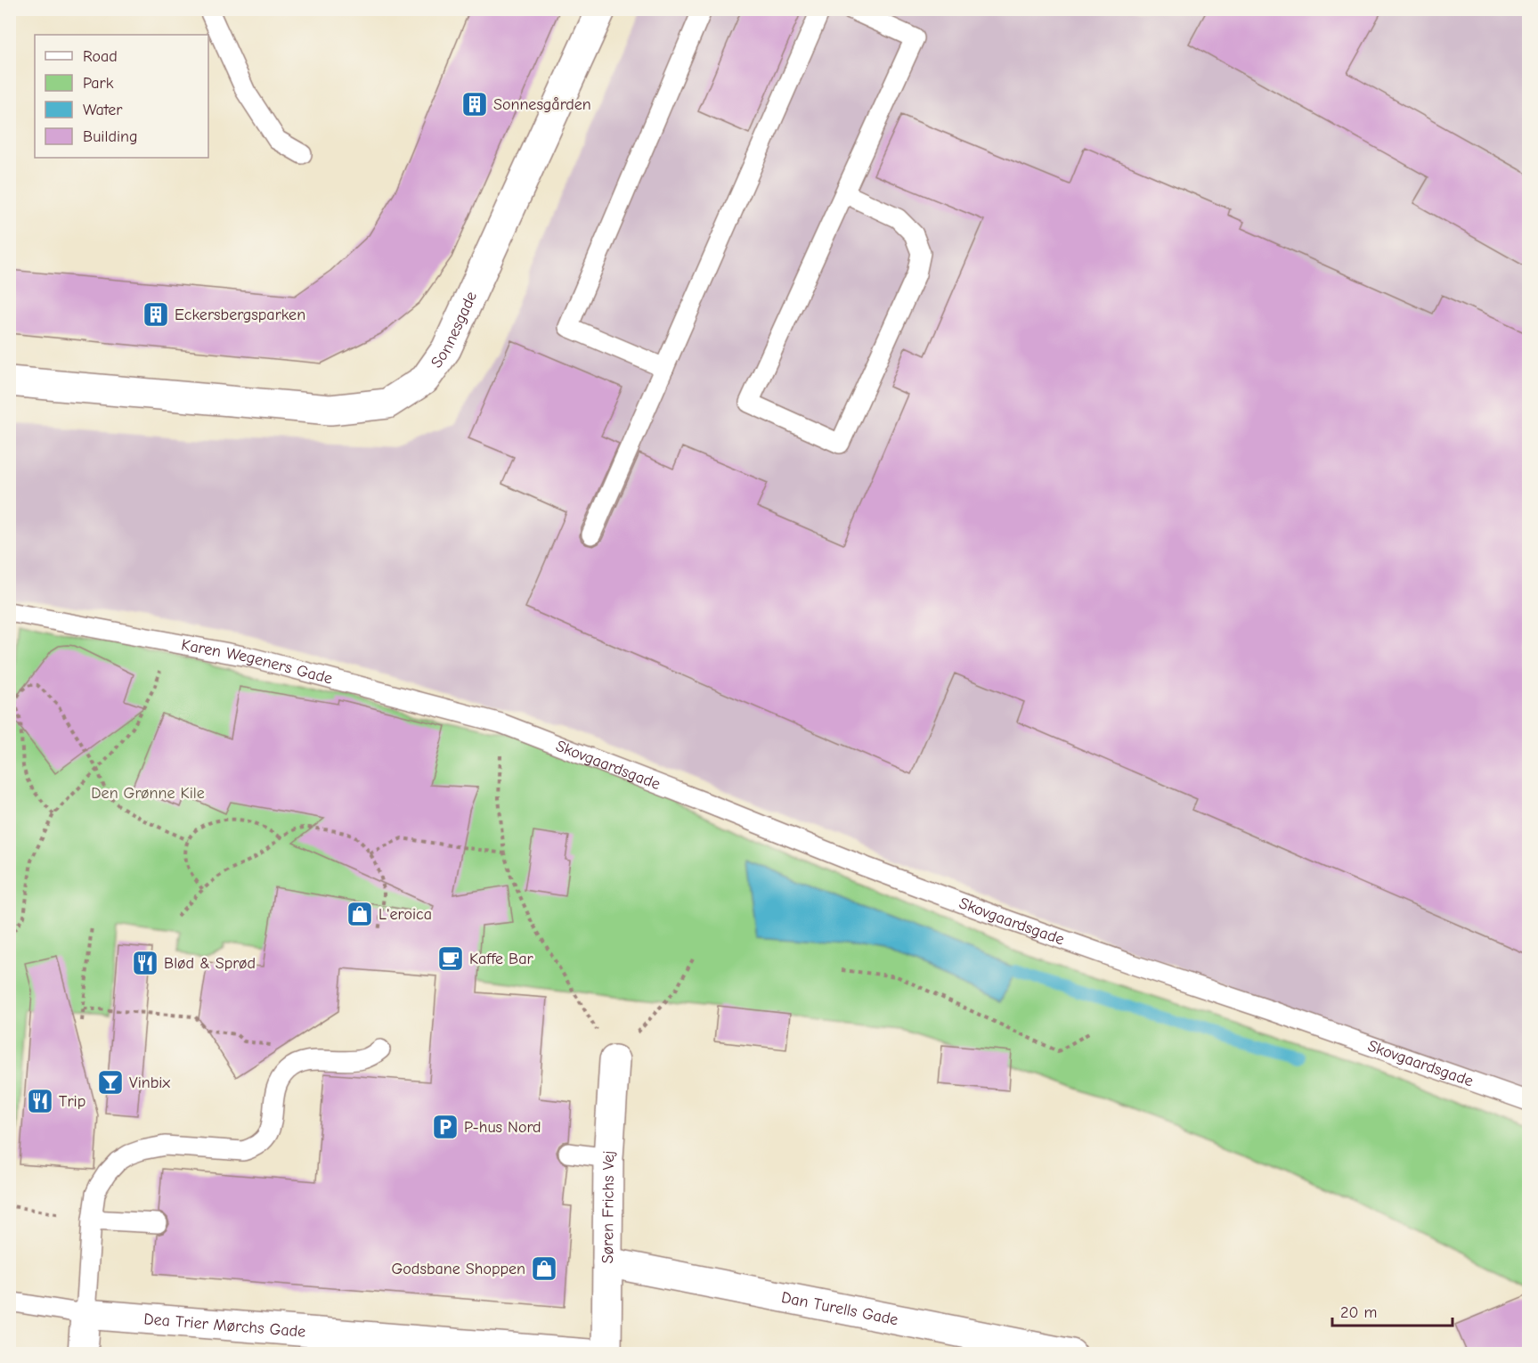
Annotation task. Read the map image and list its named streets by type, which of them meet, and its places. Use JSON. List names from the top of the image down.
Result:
{
  "streets": {
    "street": [
      "Sonnesgade",
      "Søren Frichs Vej",
      "Dan Turells Gade",
      "Dea Trier Mørchs Gade"
    ],
    "lane": ["Karen Wegeners Gade", "Skovgaardsgade"]
  },
  "crossings": [
    ["Karen Wegeners Gade", "Skovgaardsgade"],
    ["Søren Frichs Vej", "Dan Turells Gade"]
  ],
  "parks": ["Den Grønne Kile"],
  "places": {
    "building": ["Sonnesgården", "Eckersbergsparken"],
    "shop": ["L'eroica", "Godsbane Shoppen"],
    "cafe": ["Kaffe Bar"],
    "restaurant": ["Blød & Sprød", "Trip"],
    "bar": ["Vinbix"],
    "parking": ["P-hus Nord"]
  },
  "legend": [
    "Road",
    "Park",
    "Water",
    "Building"
  ],
  "scale_bar": "20 m"
}
